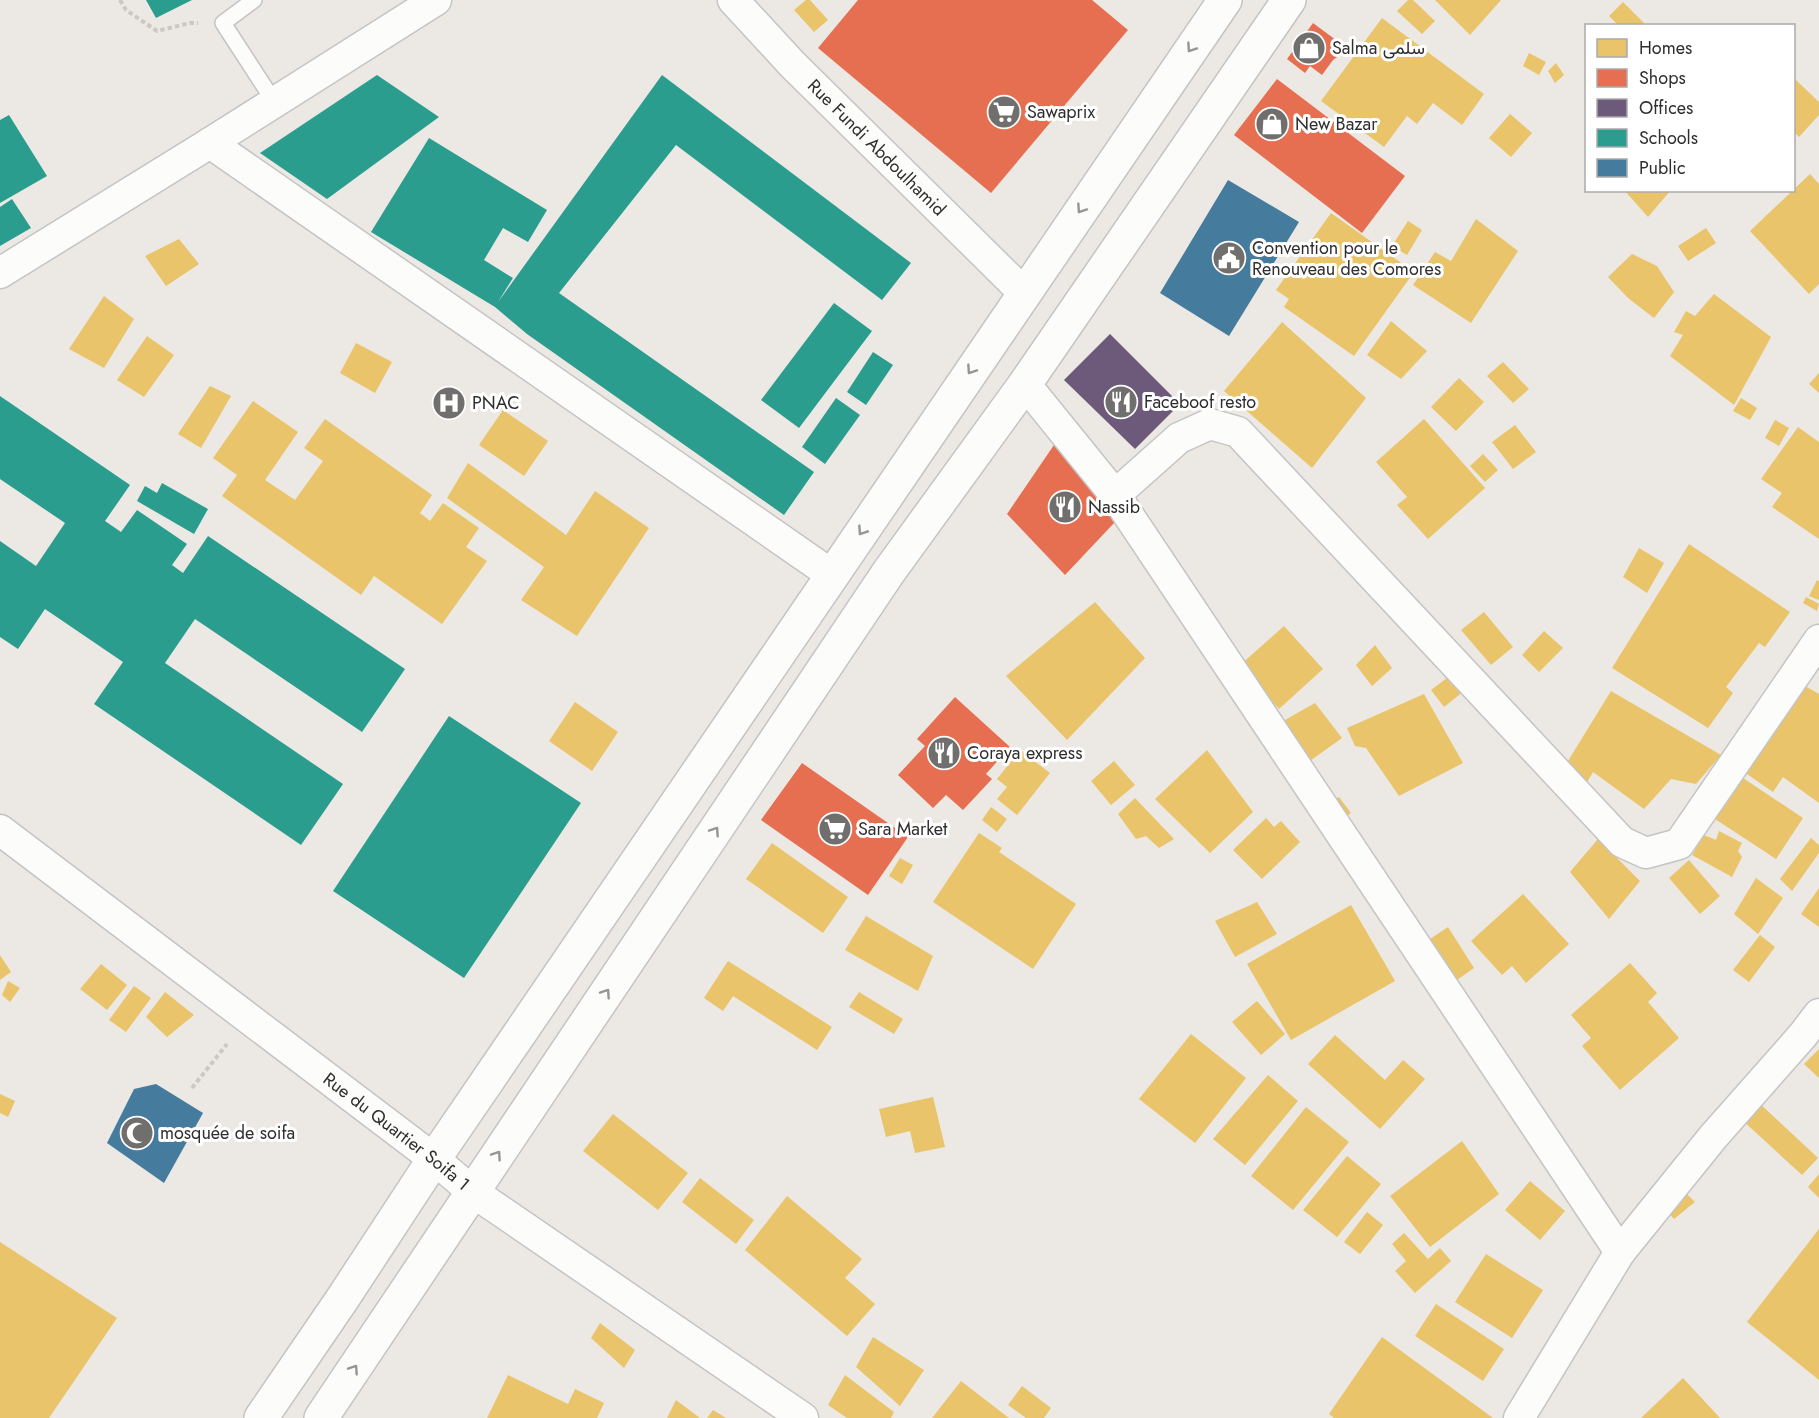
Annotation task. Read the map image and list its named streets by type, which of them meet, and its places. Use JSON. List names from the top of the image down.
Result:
{
  "streets": {
    "street": ["Rue Fundi Abdoulhamid", "Rue du Quartier Soifa 1"]
  },
  "places": {
    "shop": ["Salma سلمى", "New Bazar"],
    "supermarket": ["Sawaprix", "Sara Market"],
    "public building": ["Convention pour le Renouveau des Comores"],
    "restaurant": ["Faceboof resto", "Nassib", "Coraya express"],
    "hospital": ["PNAC"],
    "mosque": ["mosquée de soifa"]
  },
  "legend": [
    "Homes",
    "Shops",
    "Offices",
    "Schools",
    "Public"
  ]
}
